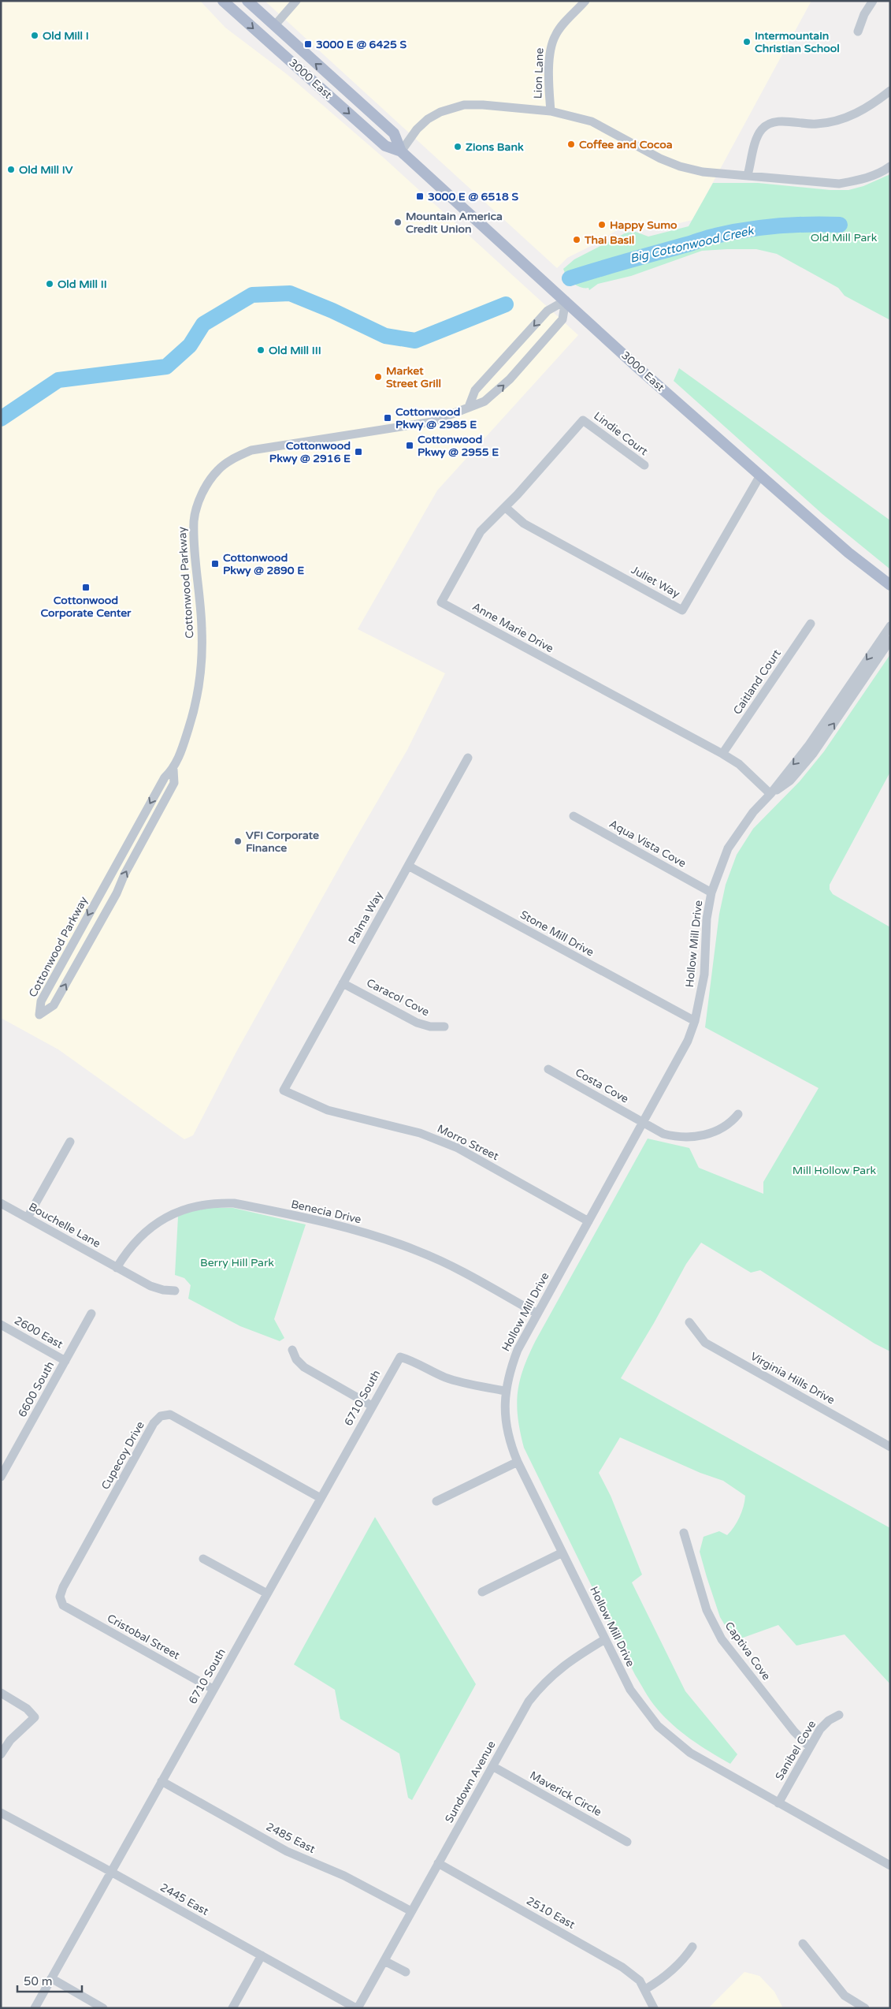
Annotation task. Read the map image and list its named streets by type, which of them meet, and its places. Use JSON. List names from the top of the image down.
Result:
{
  "streets": {
    "main road": ["3000 East"],
    "street": [
      "Lion Lane",
      "Lindie Court",
      "Juliet Way",
      "Cottonwood Parkway",
      "Anne Marie Drive",
      "Caitland Court",
      "Aqua Vista Cove",
      "Palma Way",
      "Stone Mill Drive",
      "Hollow Mill Drive",
      "Caracol Cove",
      "Costa Cove",
      "Morro Street",
      "Benecia Drive",
      "Bouchelle Lane",
      "2600 East",
      "Virginia Hills Drive",
      "6600 South",
      "6710 South",
      "Cupecoy Drive",
      "Cristobal Street",
      "Captiva Cove",
      "Sanibel Cove",
      "Sundown Avenue",
      "Maverick Circle",
      "2485 East",
      "2445 East",
      "2510 East"
    ]
  },
  "crossings": [
    ["3000 East", "Juliet Way"],
    ["3000 East", "Cottonwood Parkway"],
    ["Lindie Court", "Anne Marie Drive"],
    ["Juliet Way", "Anne Marie Drive"],
    ["Anne Marie Drive", "Caitland Court"],
    ["Anne Marie Drive", "Hollow Mill Drive"],
    ["Aqua Vista Cove", "Hollow Mill Drive"],
    ["Palma Way", "Stone Mill Drive"],
    ["Palma Way", "Caracol Cove"],
    ["Palma Way", "Morro Street"],
    ["Stone Mill Drive", "Hollow Mill Drive"],
    ["Hollow Mill Drive", "Costa Cove"],
    ["Hollow Mill Drive", "Morro Street"],
    ["Hollow Mill Drive", "Benecia Drive"],
    ["Hollow Mill Drive", "6710 South"],
    ["Hollow Mill Drive", "Sanibel Cove"],
    ["Hollow Mill Drive", "Sundown Avenue"],
    ["Benecia Drive", "Bouchelle Lane"],
    ["2600 East", "6600 South"],
    ["6710 South", "Cupecoy Drive"],
    ["6710 South", "Cristobal Street"],
    ["6710 South", "2485 East"],
    ["6710 South", "2445 East"],
    ["Cupecoy Drive", "Cristobal Street"],
    ["Captiva Cove", "Sanibel Cove"],
    ["Sundown Avenue", "Maverick Circle"],
    ["Sundown Avenue", "2485 East"],
    ["Sundown Avenue", "2445 East"],
    ["Sundown Avenue", "2510 East"]
  ],
  "water": ["Big Cottonwood Creek"],
  "parks": ["Old Mill Park", "Mill Hollow Park", "Berry Hill Park"],
  "places": {
    "other": [
      "Old Mill I",
      "Intermountain Christian School",
      "Coffee and Cocoa",
      "Zions Bank",
      "Old Mill IV",
      "Mountain America Credit Union",
      "Happy Sumo",
      "Thai Basil",
      "Old Mill II",
      "Old Mill III",
      "Market Street Grill",
      "VFI Corporate Finance"
    ],
    "transit": [
      "3000 E @ 6425 S",
      "3000 E @ 6518 S",
      "Cottonwood Pkwy @ 2985 E",
      "Cottonwood Pkwy @ 2955 E",
      "Cottonwood Pkwy @ 2916 E",
      "Cottonwood Pkwy @ 2890 E",
      "Cottonwood Corporate Center"
    ]
  },
  "scale_bar": "50 m"
}
